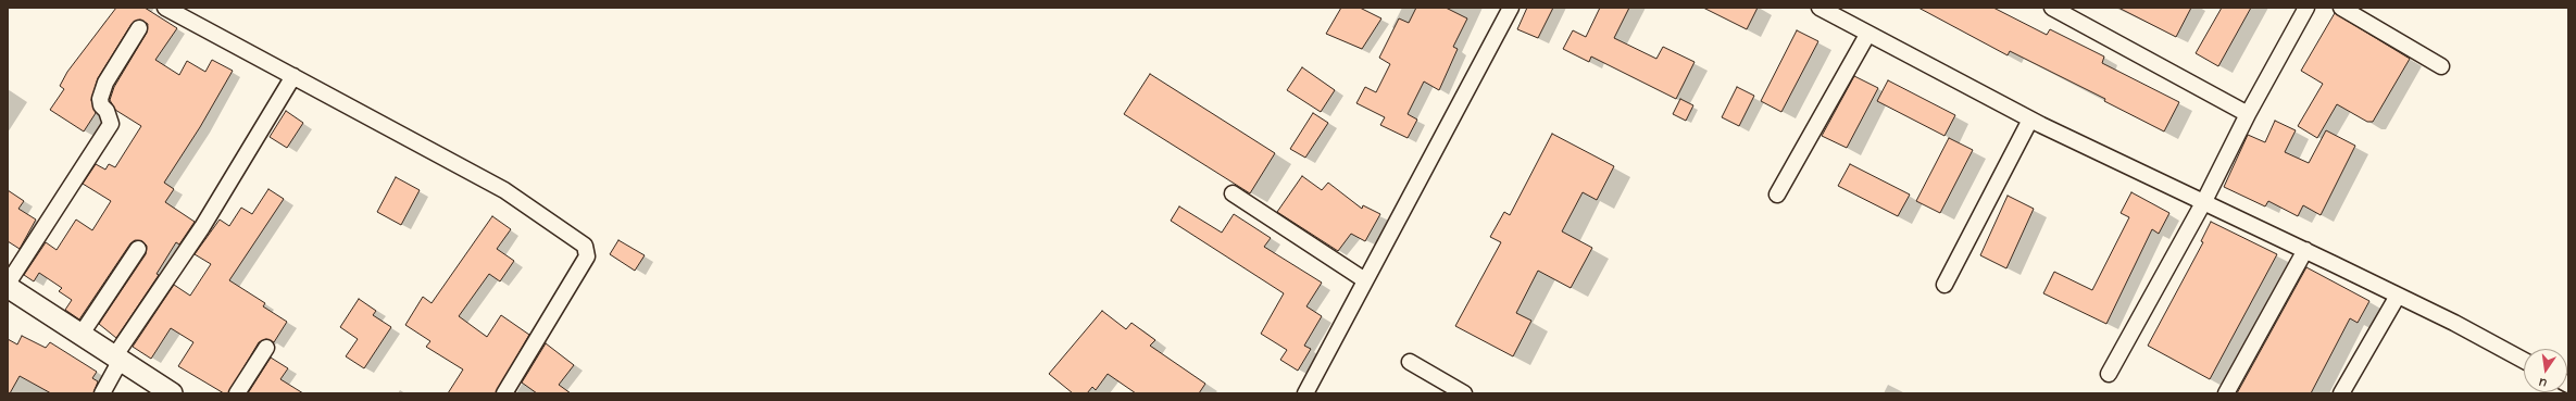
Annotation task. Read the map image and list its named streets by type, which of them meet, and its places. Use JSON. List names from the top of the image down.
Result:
{
  "north": "bottom"
}
